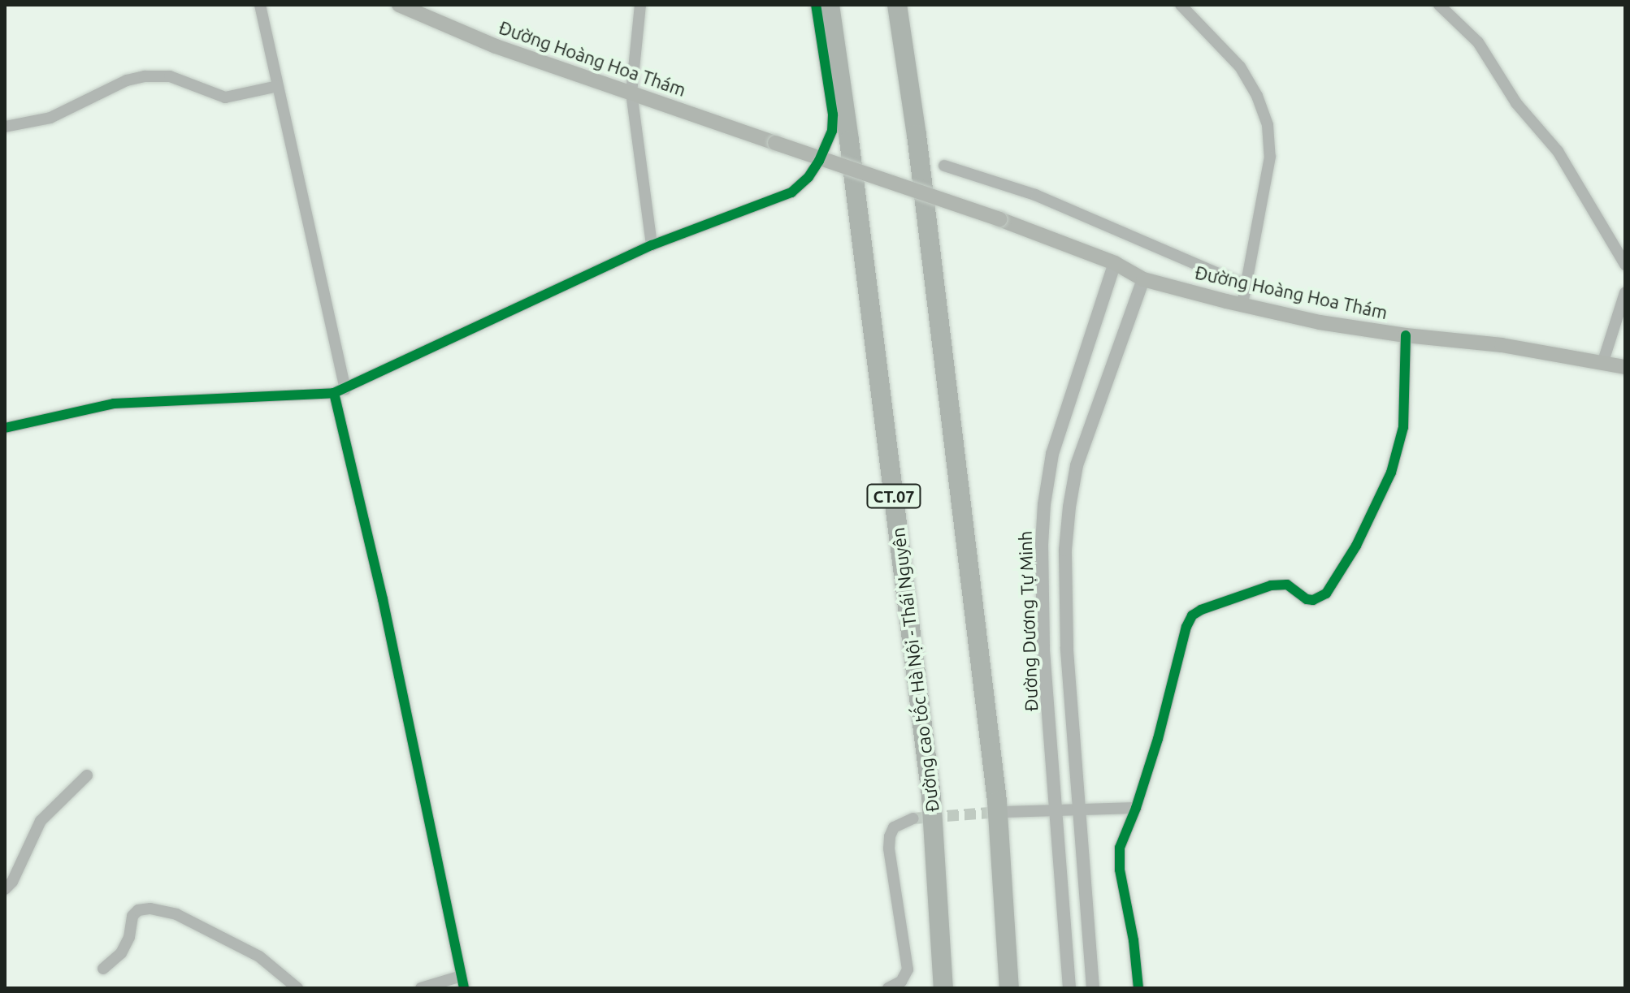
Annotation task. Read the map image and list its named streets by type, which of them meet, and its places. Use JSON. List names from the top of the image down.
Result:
{
  "streets": {
    "highway": ["CT.07", "Đường cao tốc Hà Nội - Thái Nguyên"],
    "main road": ["Đường Hoàng Hoa Thám"],
    "street": ["Đường Dương Tự Minh"]
  },
  "crossings": [
    ["Đường Hoàng Hoa Thám", "Đường Dương Tự Minh"]
  ]
}
